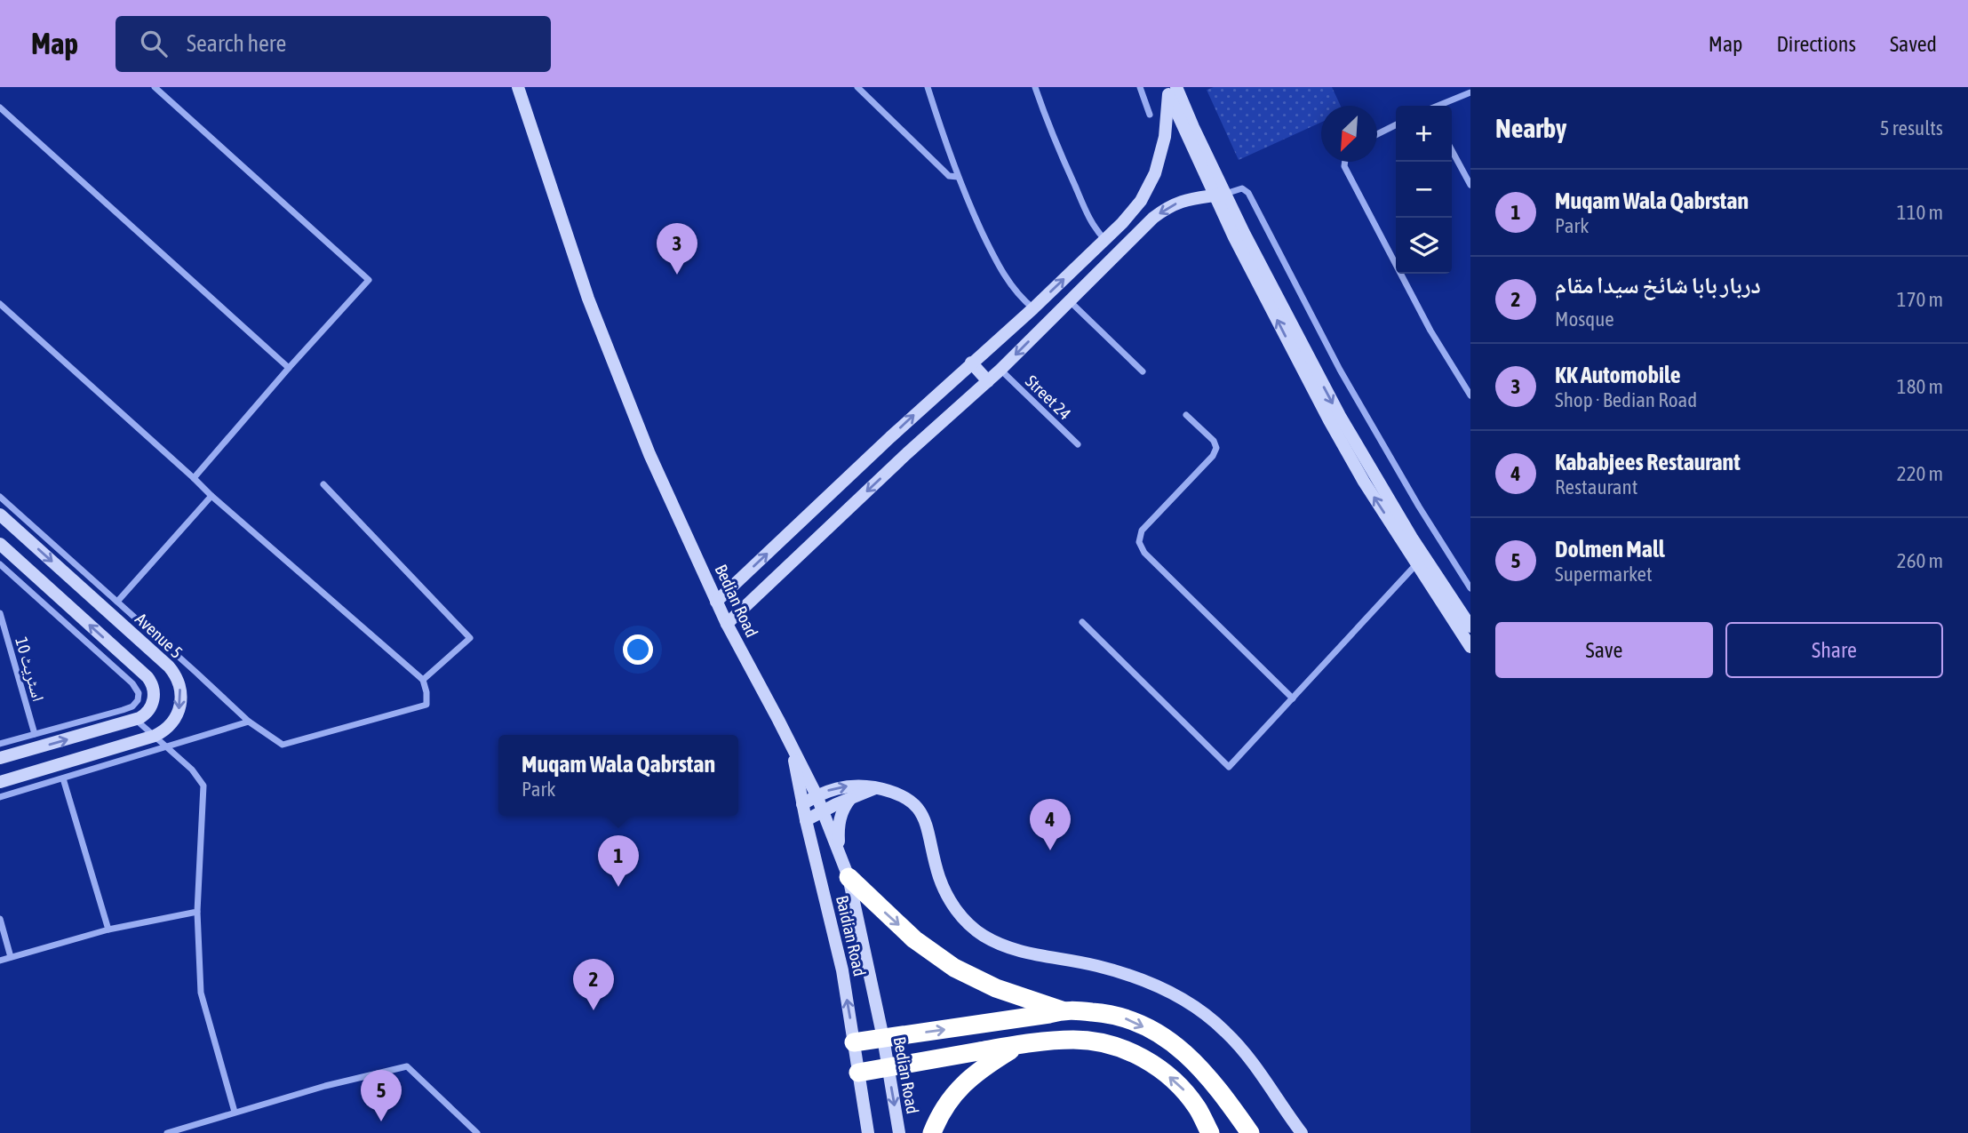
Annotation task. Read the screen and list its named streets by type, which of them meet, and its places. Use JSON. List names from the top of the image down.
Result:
{
  "streets": {
    "street": [
      "Street 24",
      "Bedian Road",
      "Avenue 5",
      "اسٹریٹ 10",
      "Baidian Road"
    ]
  },
  "crossings": [
    ["Bedian Road", "Baidian Road"]
  ],
  "one_way": ["Baidian Road"],
  "north": "bottom left",
  "page": {
    "header": "Map",
    "search": "Search here",
    "nav": ["Map", "Directions", "Saved"],
    "heading": ["Nearby", "5 results"],
    "map_buttons": ["+", "−"],
    "list": [
      {
        "mark": "1",
        "name": "Muqam Wala Qabrstan",
        "note": "Park",
        "value": "110 m"
      },
      {
        "mark": "2",
        "name": "دربار بابا شائخ سیدا مقام",
        "note": "Mosque",
        "value": "170 m"
      },
      {
        "mark": "3",
        "name": "KK Automobile",
        "note": "Shop · Bedian Road",
        "value": "180 m"
      },
      {
        "mark": "4",
        "name": "Kababjees Restaurant",
        "note": "Restaurant",
        "value": "220 m"
      },
      {
        "mark": "5",
        "name": "Dolmen Mall",
        "note": "Supermarket",
        "value": "260 m"
      }
    ],
    "pins": [
      "3",
      "4",
      "1",
      "2",
      "5"
    ],
    "buttons": ["Save", "Share"],
    "popup": ["Muqam Wala Qabrstan", "Park"]
  }
}
